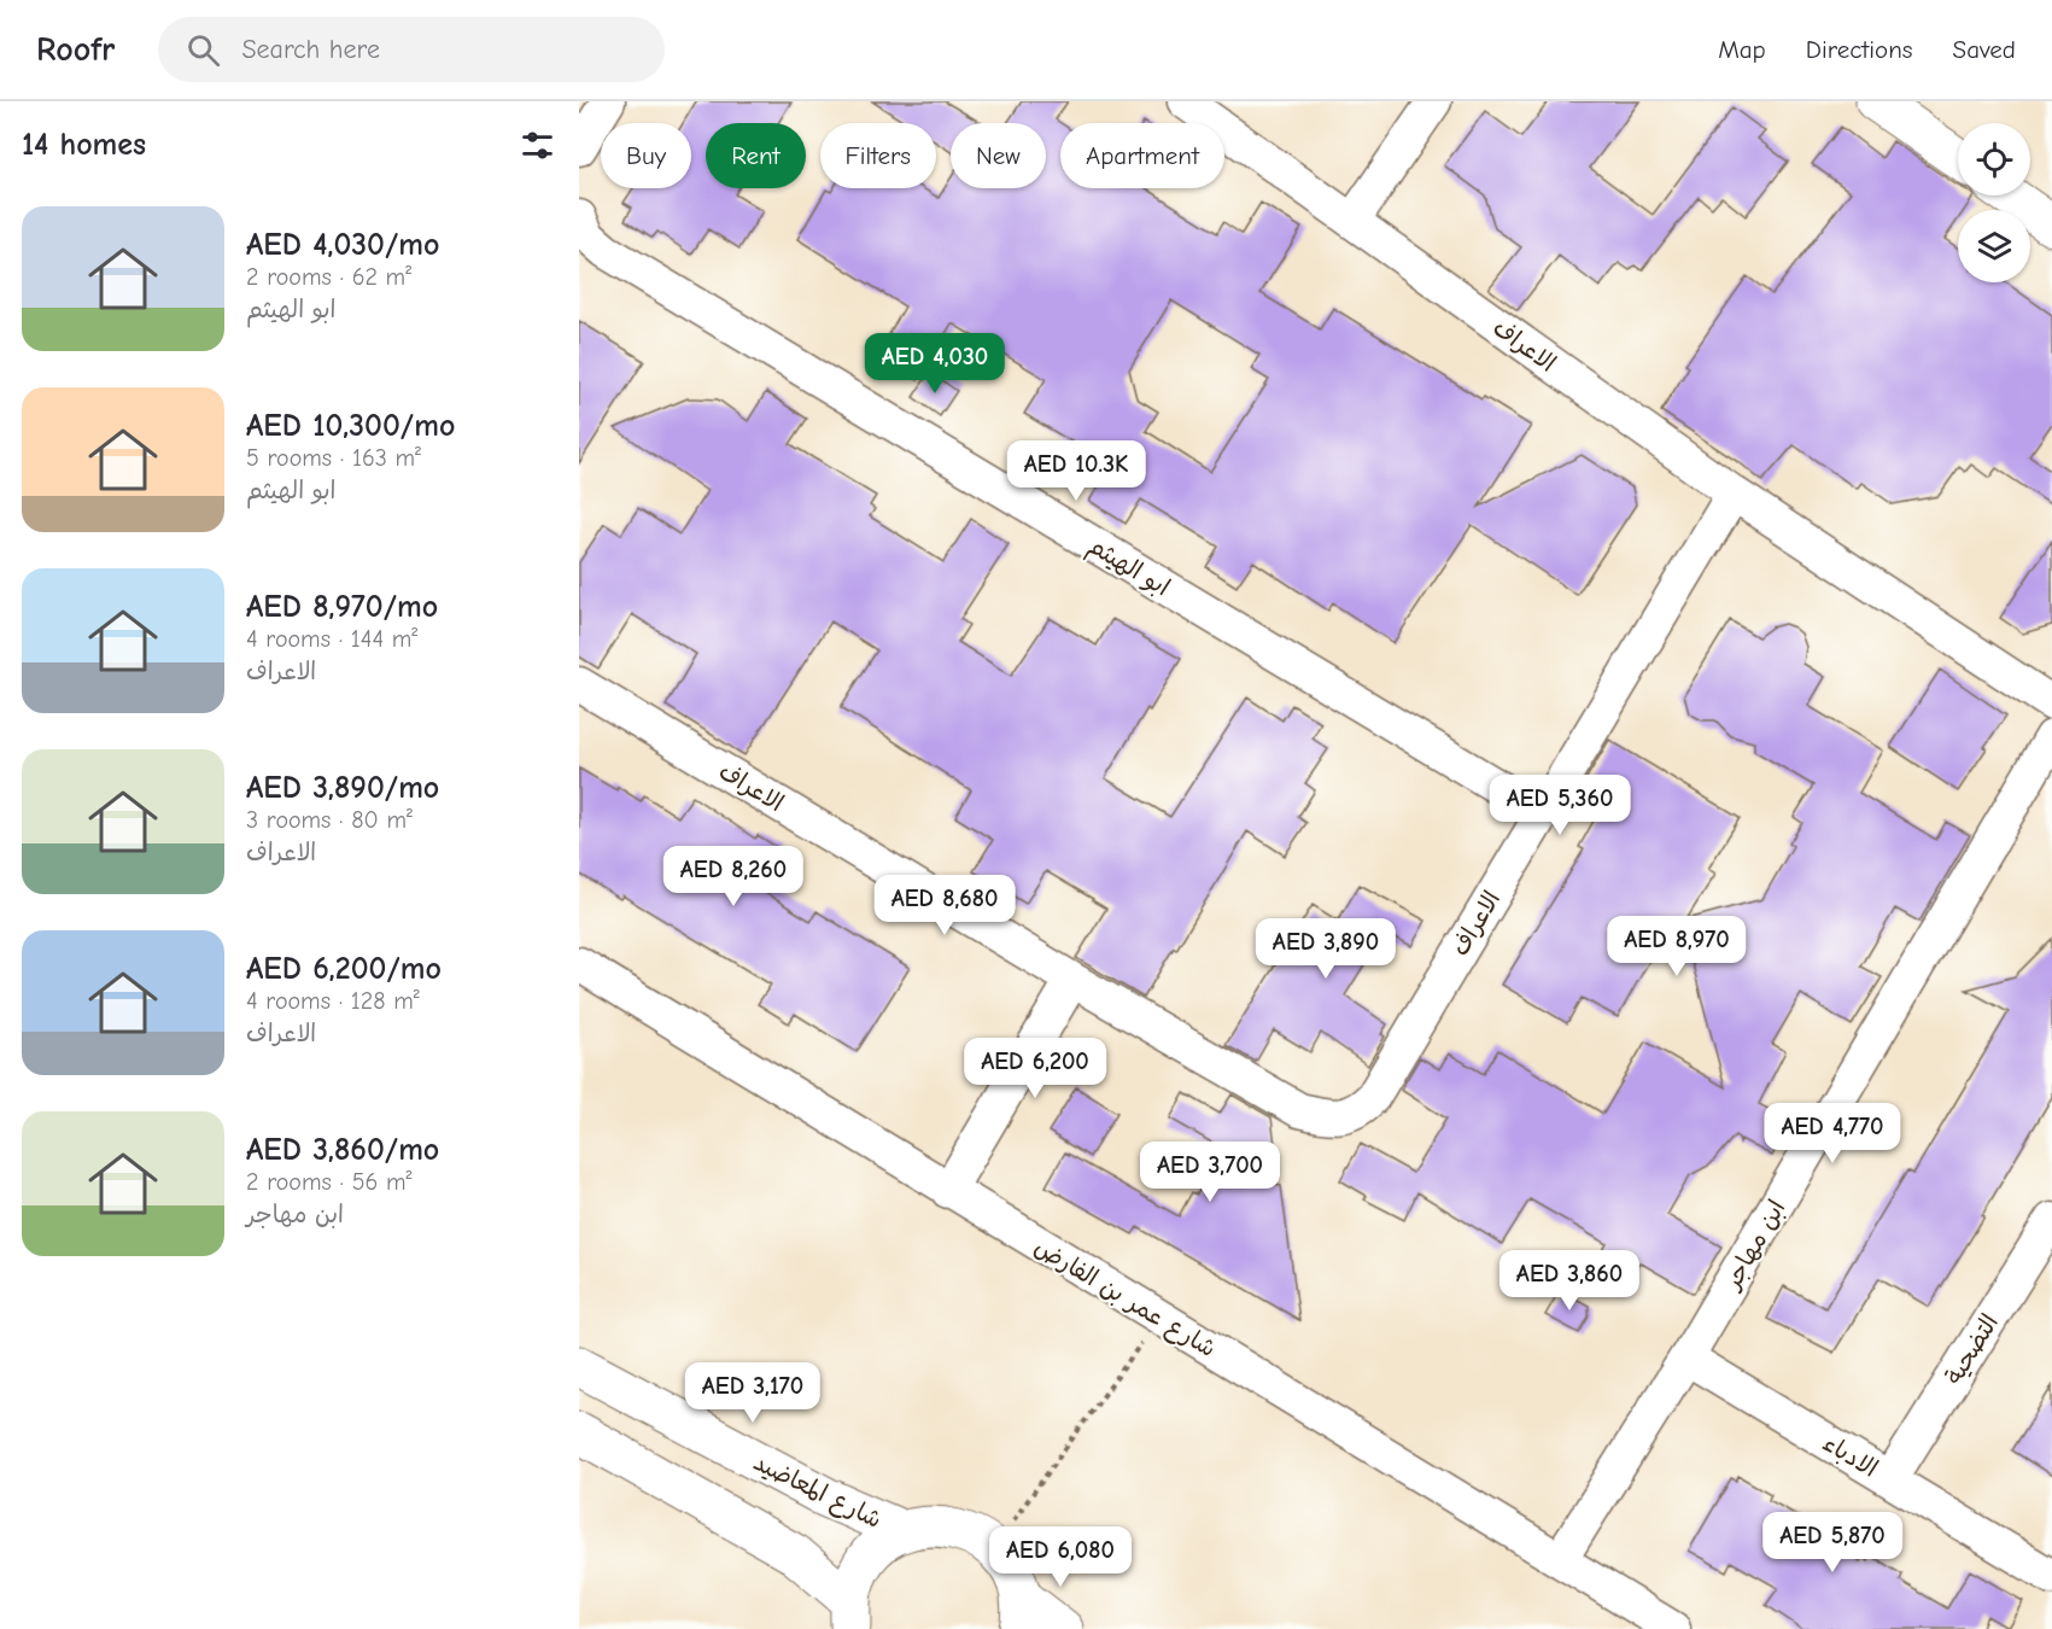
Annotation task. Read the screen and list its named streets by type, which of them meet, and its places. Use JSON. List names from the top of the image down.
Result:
{
  "streets": {
    "street": [
      "الاعراف",
      "ابو الهيثم",
      "ابن مهاجر",
      "شارع عمر بن الفارض",
      "التضحية",
      "الادباء",
      "شارع المعاضيد"
    ]
  },
  "crossings": [
    ["الاعراف", "ابو الهيثم"],
    ["ابن مهاجر", "شارع عمر بن الفارض"],
    ["ابن مهاجر", "الادباء"],
    ["التضحية", "الادباء"]
  ],
  "page": {
    "header": "Roofr",
    "search": "Search here",
    "nav": ["Map", "Directions", "Saved"],
    "heading": "14 homes",
    "chip": [
      "Buy",
      "Rent",
      "Filters",
      "New",
      "Apartment"
    ],
    "list": [
      {
        "name": "AED 4,030/mo",
        "note": "2 rooms · 62 m² · ابو الهيثم"
      },
      {
        "name": "AED 10,300/mo",
        "note": "5 rooms · 163 m² · ابو الهيثم"
      },
      {
        "name": "AED 8,970/mo",
        "note": "4 rooms · 144 m² · الاعراف"
      },
      {
        "name": "AED 3,890/mo",
        "note": "3 rooms · 80 m² · الاعراف"
      },
      {
        "name": "AED 6,200/mo",
        "note": "4 rooms · 128 m² · الاعراف"
      },
      {
        "name": "AED 3,860/mo",
        "note": "2 rooms · 56 m² · ابن مهاجر"
      }
    ],
    "price": [
      "AED 4,030",
      "AED 10.3K",
      "AED 5,360",
      "AED 8,260",
      "AED 8,680",
      "AED 8,970",
      "AED 3,890",
      "AED 6,200",
      "AED 4,770",
      "AED 3,700",
      "AED 3,860",
      "AED 3,170",
      "AED 5,870",
      "AED 6,080"
    ]
  }
}
